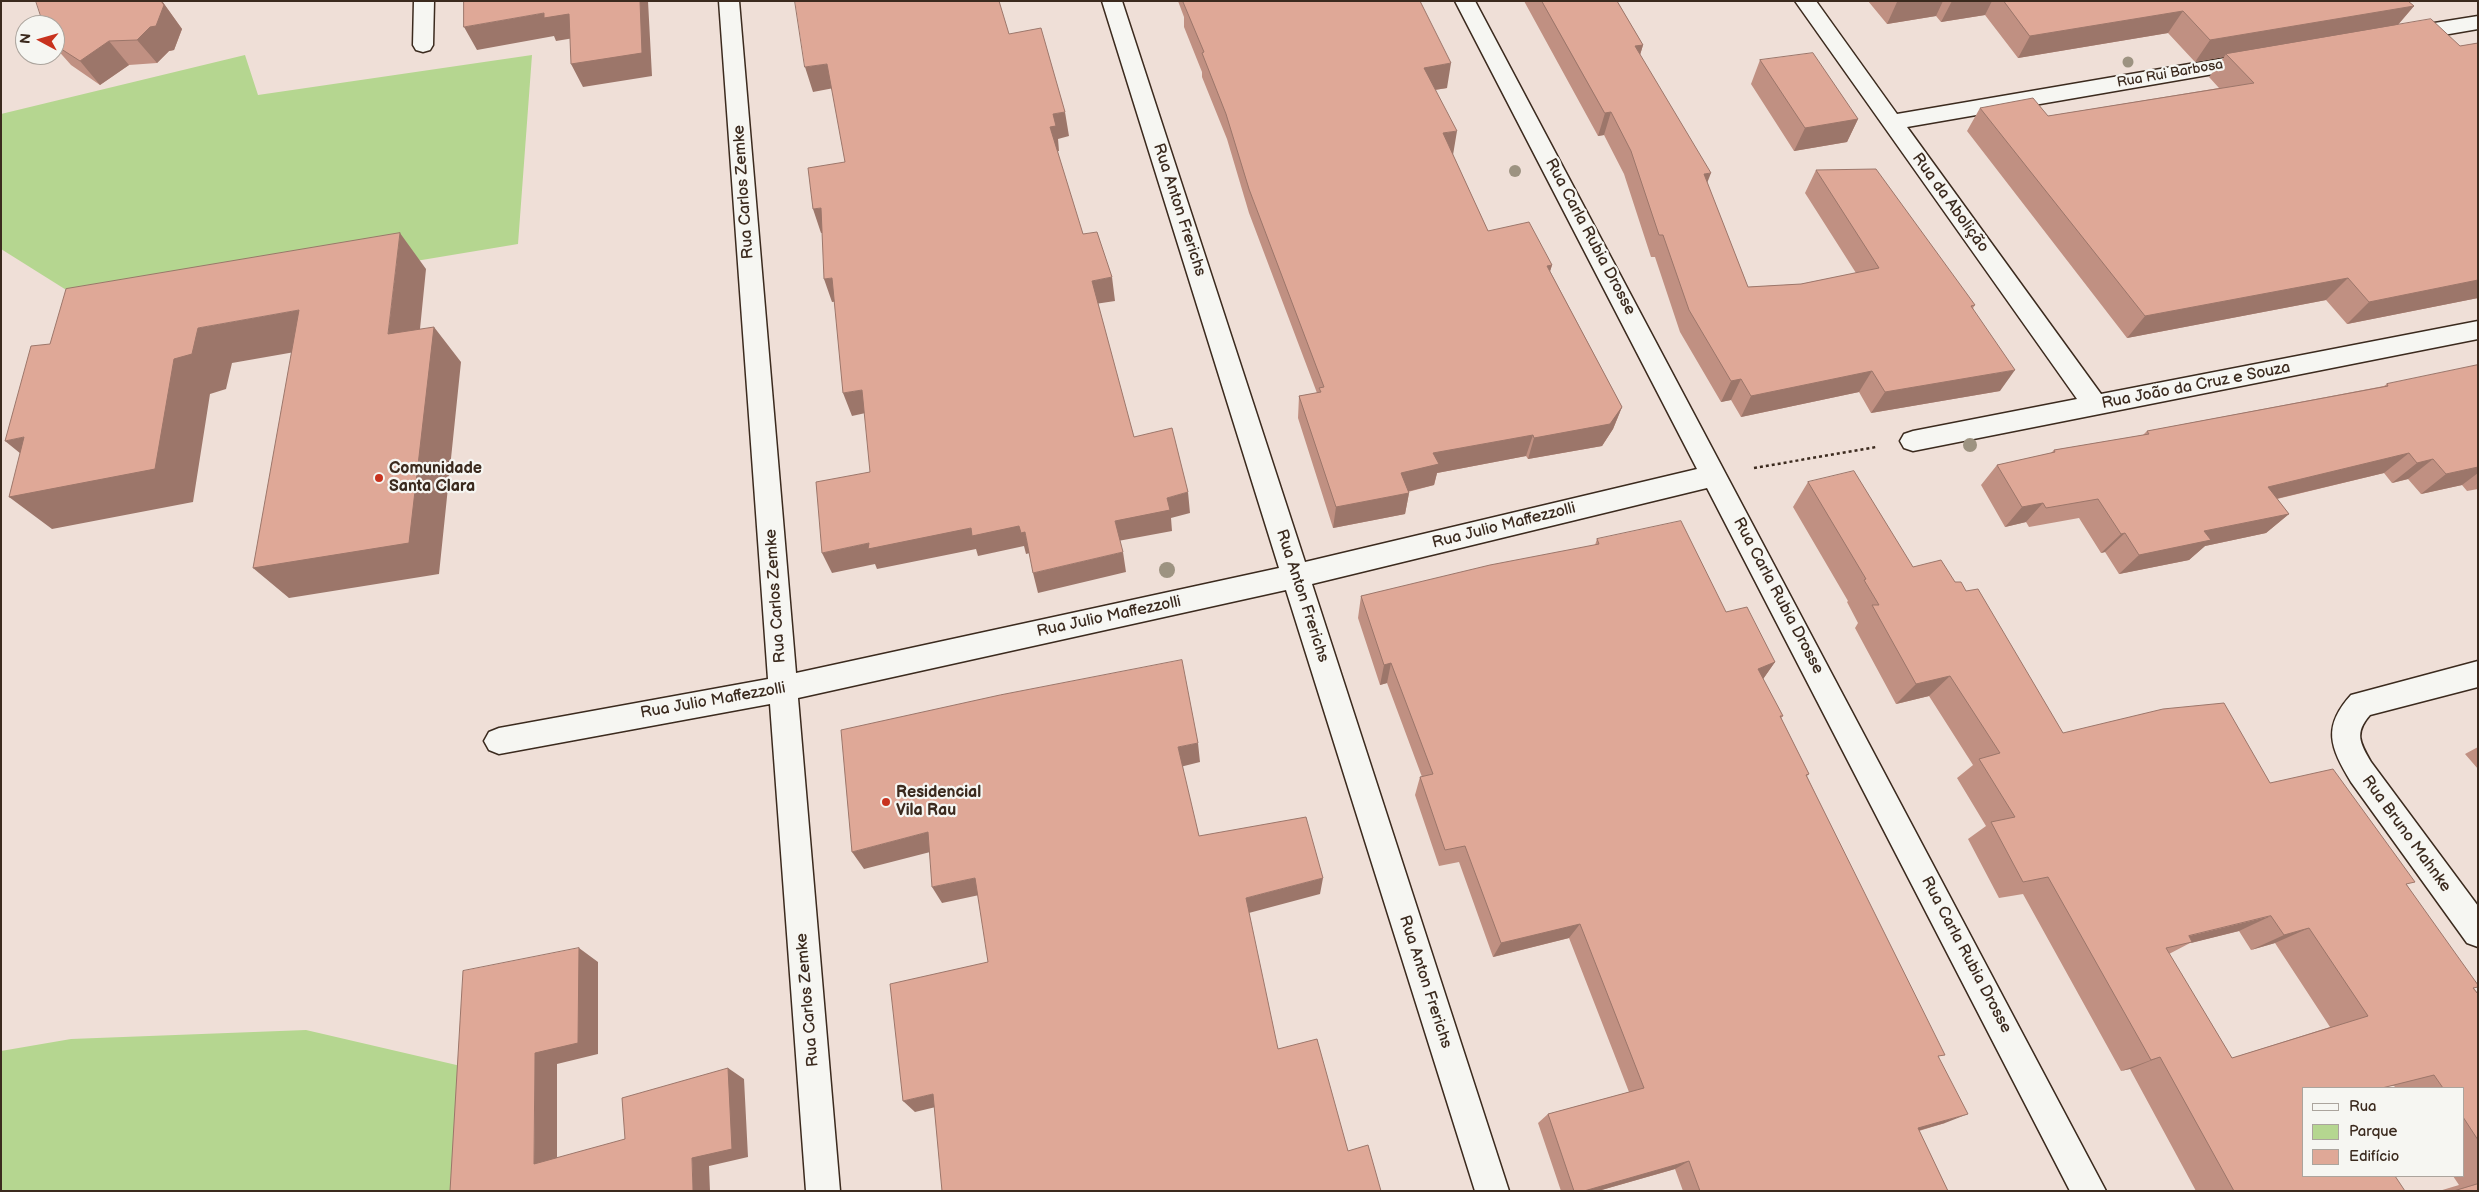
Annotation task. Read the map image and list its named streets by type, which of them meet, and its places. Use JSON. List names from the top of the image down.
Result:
{
  "streets": {
    "street": [
      "Rua Rui Barbosa",
      "Rua Carlos Zemke",
      "Rua da Abolição",
      "Rua Anton Frerichs",
      "Rua Carla Rubia Drosse",
      "Rua João da Cruz e Souza",
      "Rua Julio Maffezzolli",
      "Rua Bruno Mahnke"
    ]
  },
  "crossings": [
    ["Rua Rui Barbosa", "Rua da Abolição"],
    ["Rua Carlos Zemke", "Rua Julio Maffezzolli"],
    ["Rua da Abolição", "Rua João da Cruz e Souza"],
    ["Rua Anton Frerichs", "Rua Julio Maffezzolli"],
    ["Rua Carla Rubia Drosse", "Rua Julio Maffezzolli"]
  ],
  "places": ["Comunidade Santa Clara", "Residencial Vila Rau"],
  "legend": ["Rua", "Parque", "Edifício"],
  "north": "left"
}
